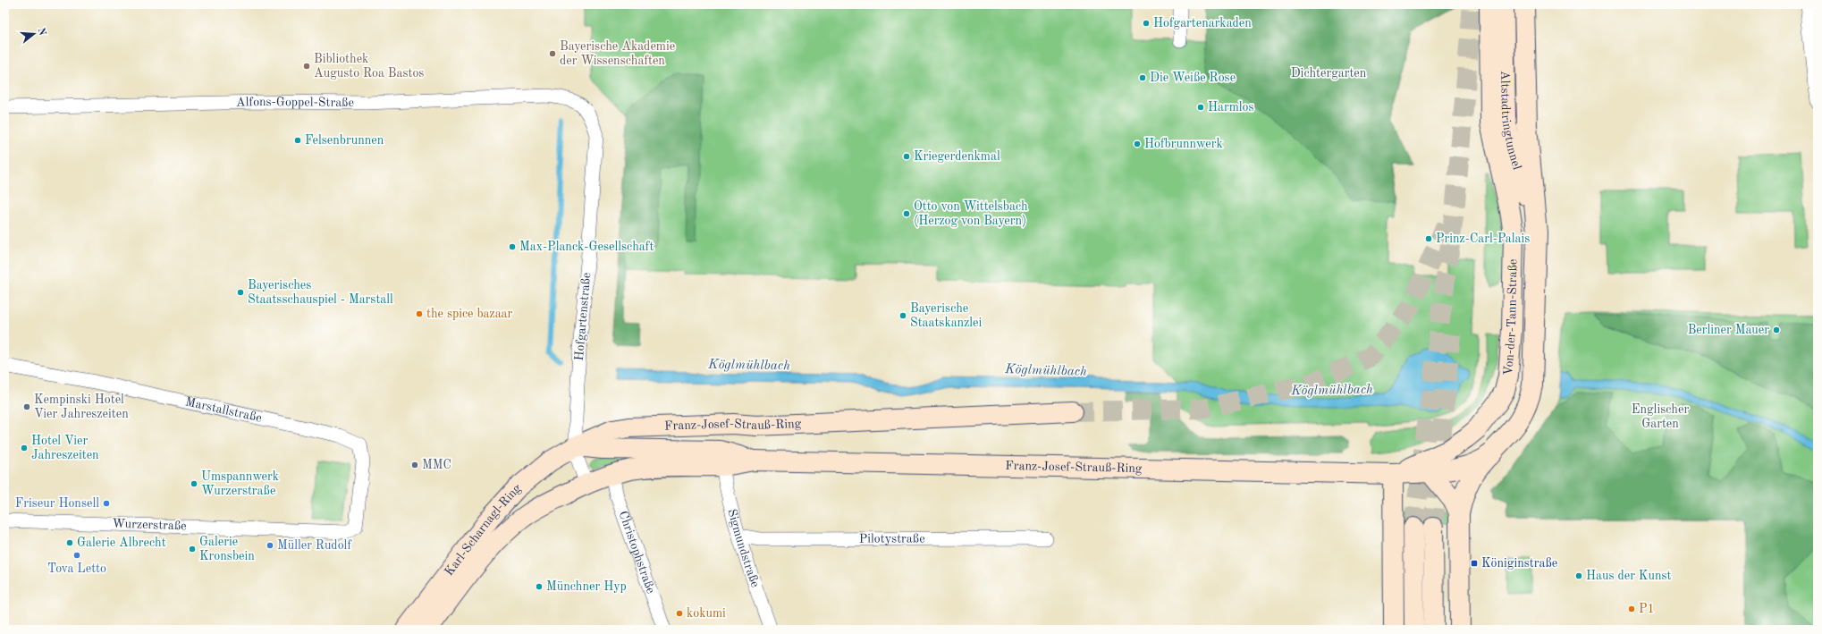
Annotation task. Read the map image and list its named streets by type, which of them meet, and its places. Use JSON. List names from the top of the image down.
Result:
{
  "streets": {
    "main road": [
      "Altstadtringtunnel",
      "Von-der-Tann-Straße",
      "Franz-Josef-Strauß-Ring",
      "Karl-Scharnagl-Ring"
    ],
    "street": [
      "Alfons-Goppel-Straße",
      "Hofgartenstraße",
      "Marstallstraße",
      "Wurzerstraße",
      "Pilotystraße",
      "Sigmundstraße",
      "Christophstraße"
    ]
  },
  "crossings": [
    ["Alfons-Goppel-Straße", "Hofgartenstraße"],
    ["Altstadtringtunnel", "Von-der-Tann-Straße"],
    ["Hofgartenstraße", "Franz-Josef-Strauß-Ring"],
    ["Hofgartenstraße", "Karl-Scharnagl-Ring"],
    ["Von-der-Tann-Straße", "Franz-Josef-Strauß-Ring"],
    ["Marstallstraße", "Wurzerstraße"],
    ["Franz-Josef-Strauß-Ring", "Karl-Scharnagl-Ring"],
    ["Franz-Josef-Strauß-Ring", "Sigmundstraße"],
    ["Franz-Josef-Strauß-Ring", "Christophstraße"],
    ["Karl-Scharnagl-Ring", "Christophstraße"],
    ["Pilotystraße", "Sigmundstraße"]
  ],
  "water": ["Köglmühlbach"],
  "parks": ["Dichtergarten", "Englischer Garten"],
  "places": {
    "other": [
      "Hofgartenarkaden",
      "Bayerische Akademie der Wissenschaften",
      "Bibliothek Augusto Roa Bastos",
      "Die Weiße Rose",
      "Harmlos",
      "Felsenbrunnen",
      "Hofbrunnwerk",
      "Kriegerdenkmal",
      "Otto von Wittelsbach (Herzog von Bayern)",
      "Prinz-Carl-Palais",
      "Max-Planck-Gesellschaft",
      "Bayerisches Staatsschauspiel - Marstall",
      "the spice bazaar",
      "Bayerische Staatskanzlei",
      "Berliner Mauer",
      "Kempinski Hotel Vier Jahreszeiten",
      "Hotel Vier Jahreszeiten",
      "MMC",
      "Umspannwerk Wurzerstraße",
      "Friseur Honsell",
      "Galerie Albrecht",
      "Müller Rudolf",
      "Galerie Kronsbein",
      "Tova Letto",
      "Haus der Kunst",
      "Münchner Hyp",
      "P1",
      "kokumi"
    ],
    "transit": ["Königinstraße"]
  },
  "north": "right"
}
